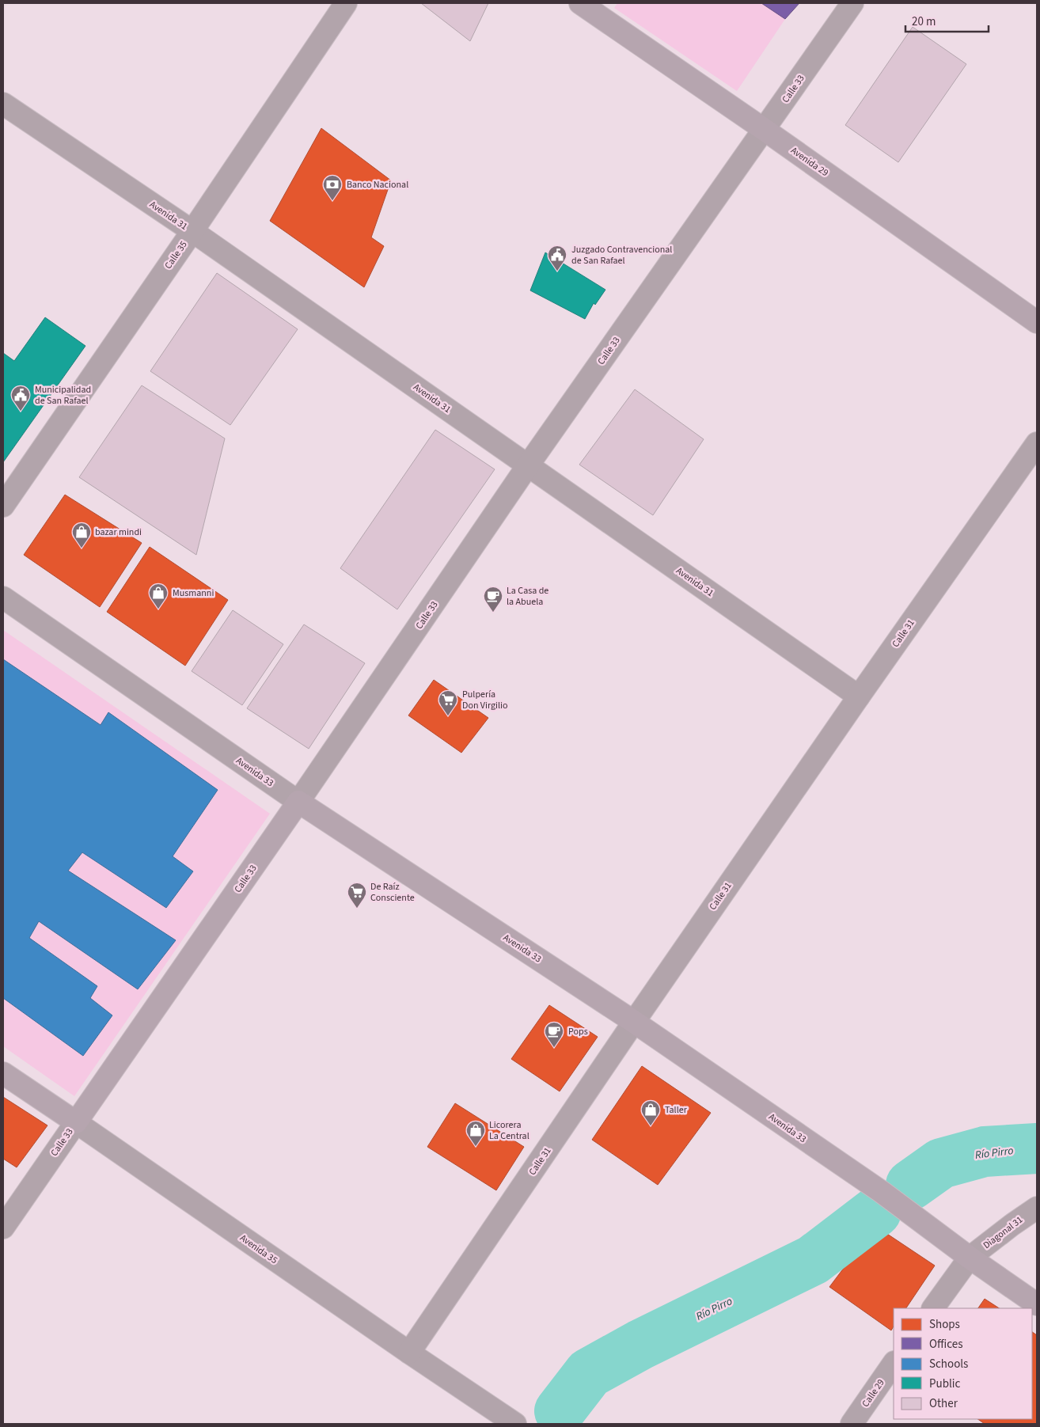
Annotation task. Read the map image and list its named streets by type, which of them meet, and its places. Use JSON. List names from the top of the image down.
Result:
{
  "streets": {
    "main road": [
      "Calle 33",
      "Avenida 29",
      "Avenida 33",
      "Avenida 35"
    ],
    "street": [
      "Avenida 31",
      "Calle 35",
      "Calle 31",
      "Diagonal 31",
      "Calle 29"
    ]
  },
  "crossings": [
    ["Calle 33", "Avenida 29"],
    ["Calle 33", "Avenida 31"],
    ["Calle 33", "Avenida 33"],
    ["Calle 33", "Avenida 35"],
    ["Avenida 31", "Calle 35"],
    ["Avenida 31", "Calle 31"],
    ["Calle 31", "Avenida 33"],
    ["Calle 31", "Avenida 35"],
    ["Avenida 33", "Diagonal 31"]
  ],
  "water": ["Río Pirro"],
  "places": {
    "bank": ["Banco Nacional"],
    "public building": ["Juzgado Contravencional de San Rafael", "Municipalidad de San Rafael"],
    "shop": [
      "bazar mindi",
      "Musmanni",
      "Taller",
      "Licorera La Central"
    ],
    "cafe": ["La Casa de la Abuela", "Pops"],
    "supermarket": ["Pulpería Don Virgilio", "De Raíz Consciente"]
  },
  "legend": [
    "Shops",
    "Offices",
    "Schools",
    "Public",
    "Other"
  ],
  "scale_bar": "20 m"
}
